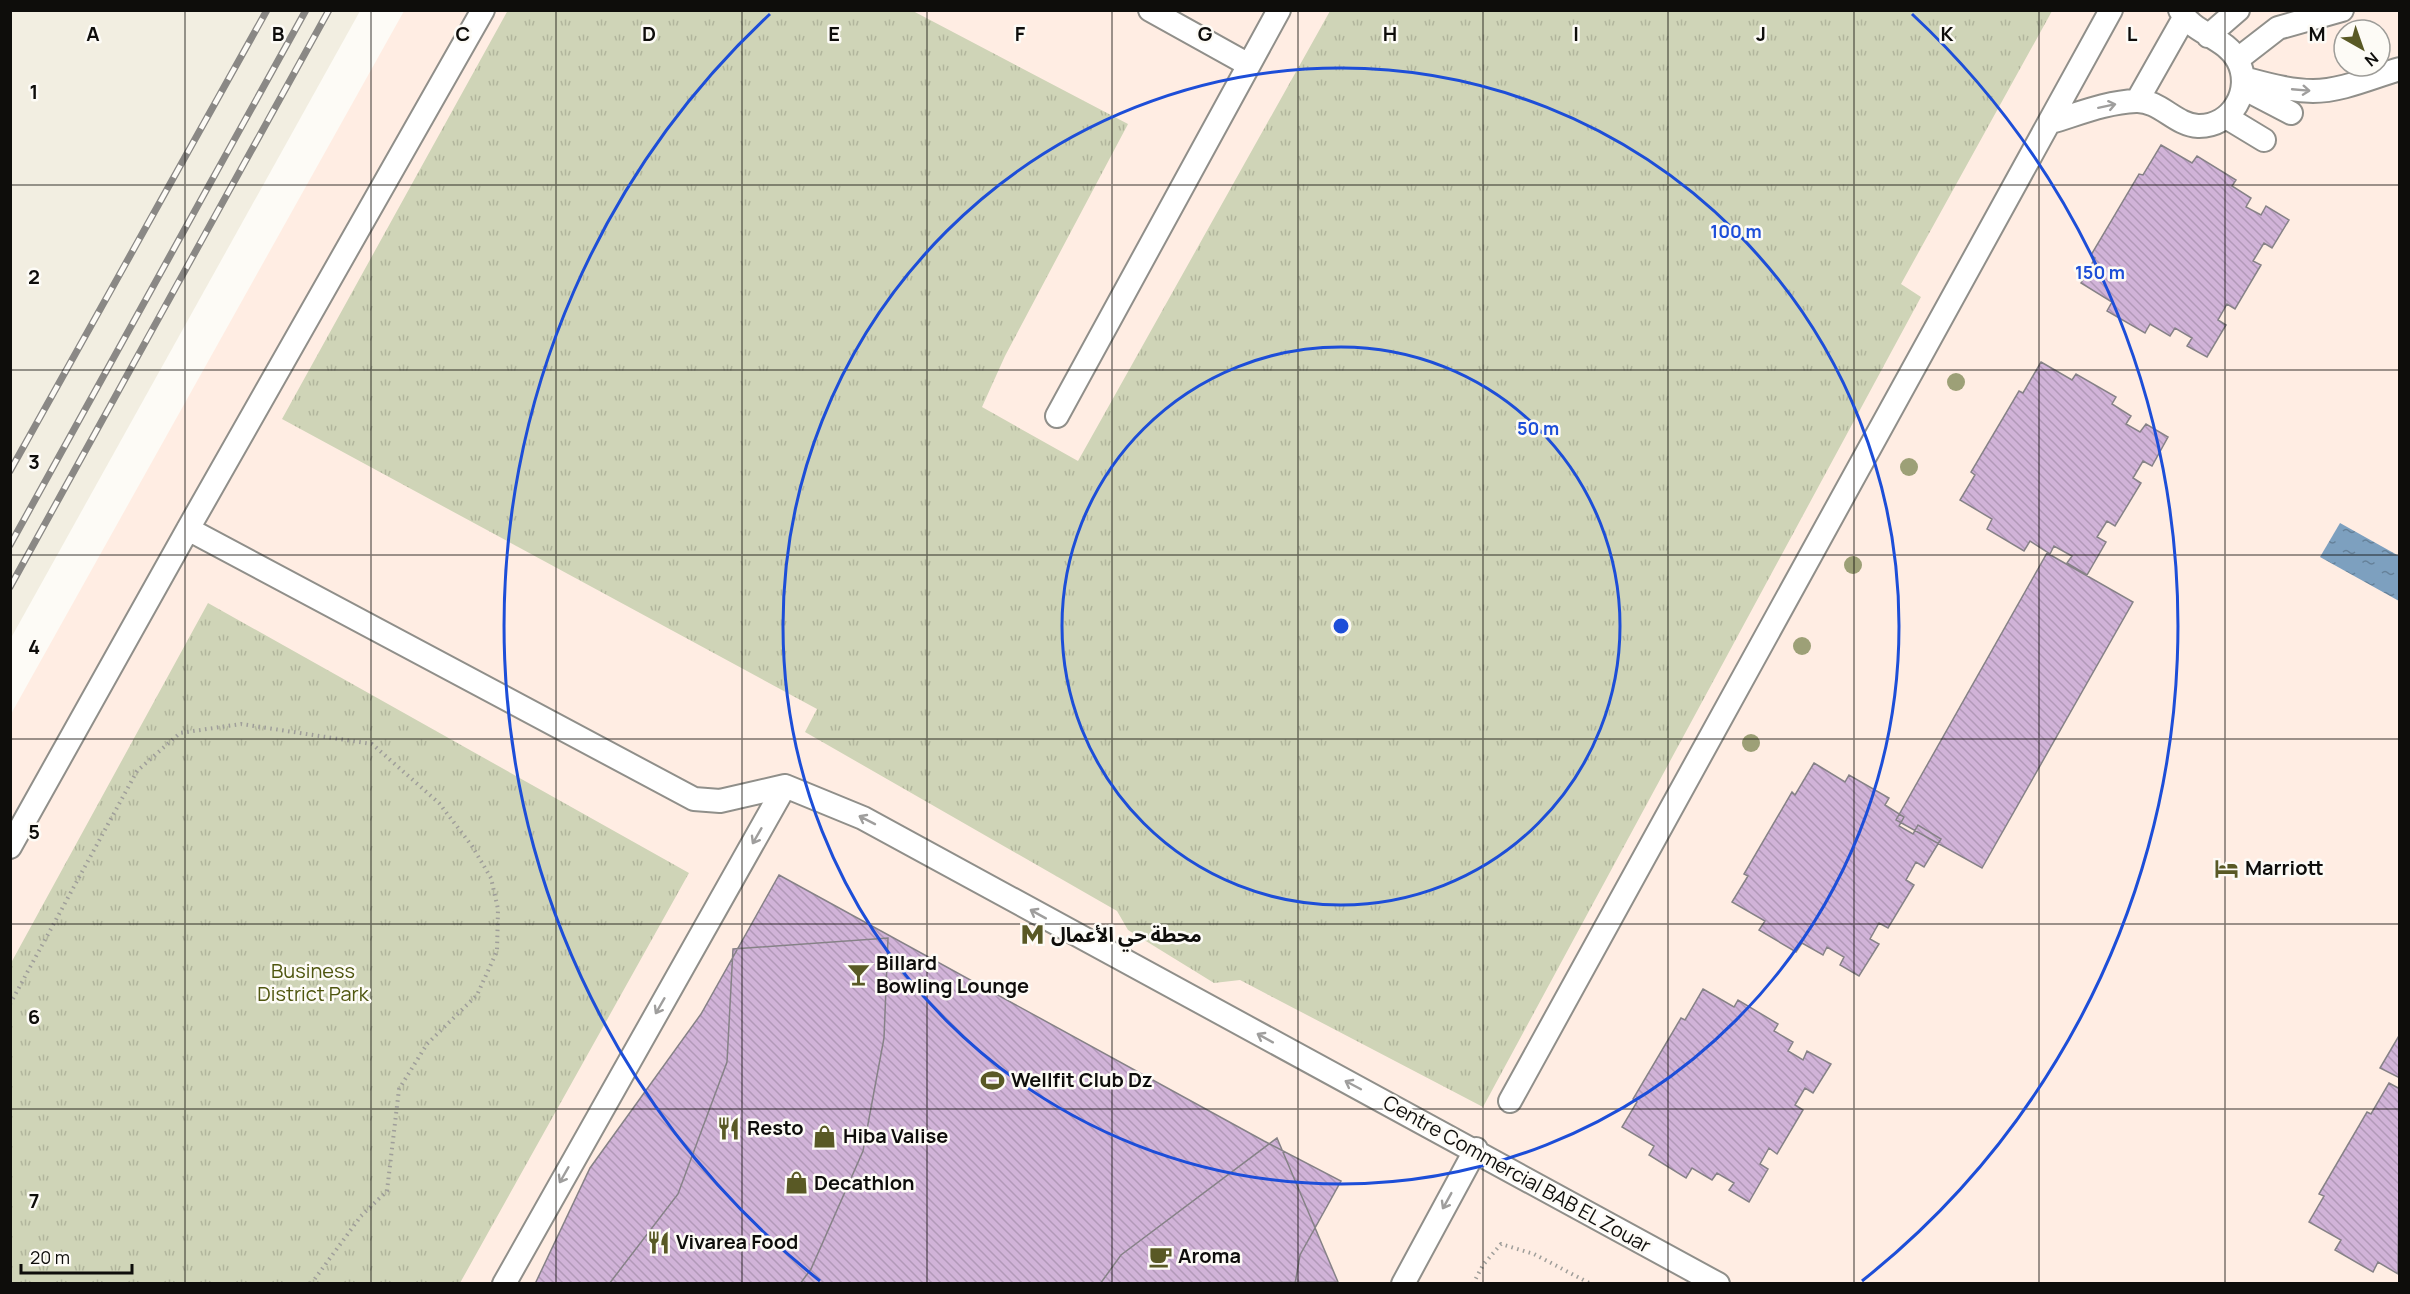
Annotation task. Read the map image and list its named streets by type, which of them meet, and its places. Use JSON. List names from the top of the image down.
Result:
{
  "streets": {
    "lane": ["Centre Commercial BAB EL Zouar"]
  },
  "one_way": ["Centre Commercial BAB EL Zouar"],
  "parks": ["Business District Park"],
  "places": {
    "hotel": ["Marriott"],
    "metro station": ["محطة حي الأعمال"],
    "bar": ["Billard Bowling Lounge"],
    "sports": ["Wellfit Club Dz"],
    "restaurant": ["Resto", "Vivarea Food"],
    "shop": ["Hiba Valise", "Decathlon"],
    "cafe": ["Aroma"]
  },
  "scale_bar": "20 m",
  "north": "bottom right",
  "grid": {
    "columns": [
      "A",
      "B",
      "C",
      "D",
      "E",
      "F",
      "G",
      "H",
      "I",
      "J",
      "K",
      "L",
      "M"
    ],
    "rows": [
      "1",
      "2",
      "3",
      "4",
      "5",
      "6",
      "7"
    ]
  },
  "rings": ["100 m", "150 m", "50 m"]
}
